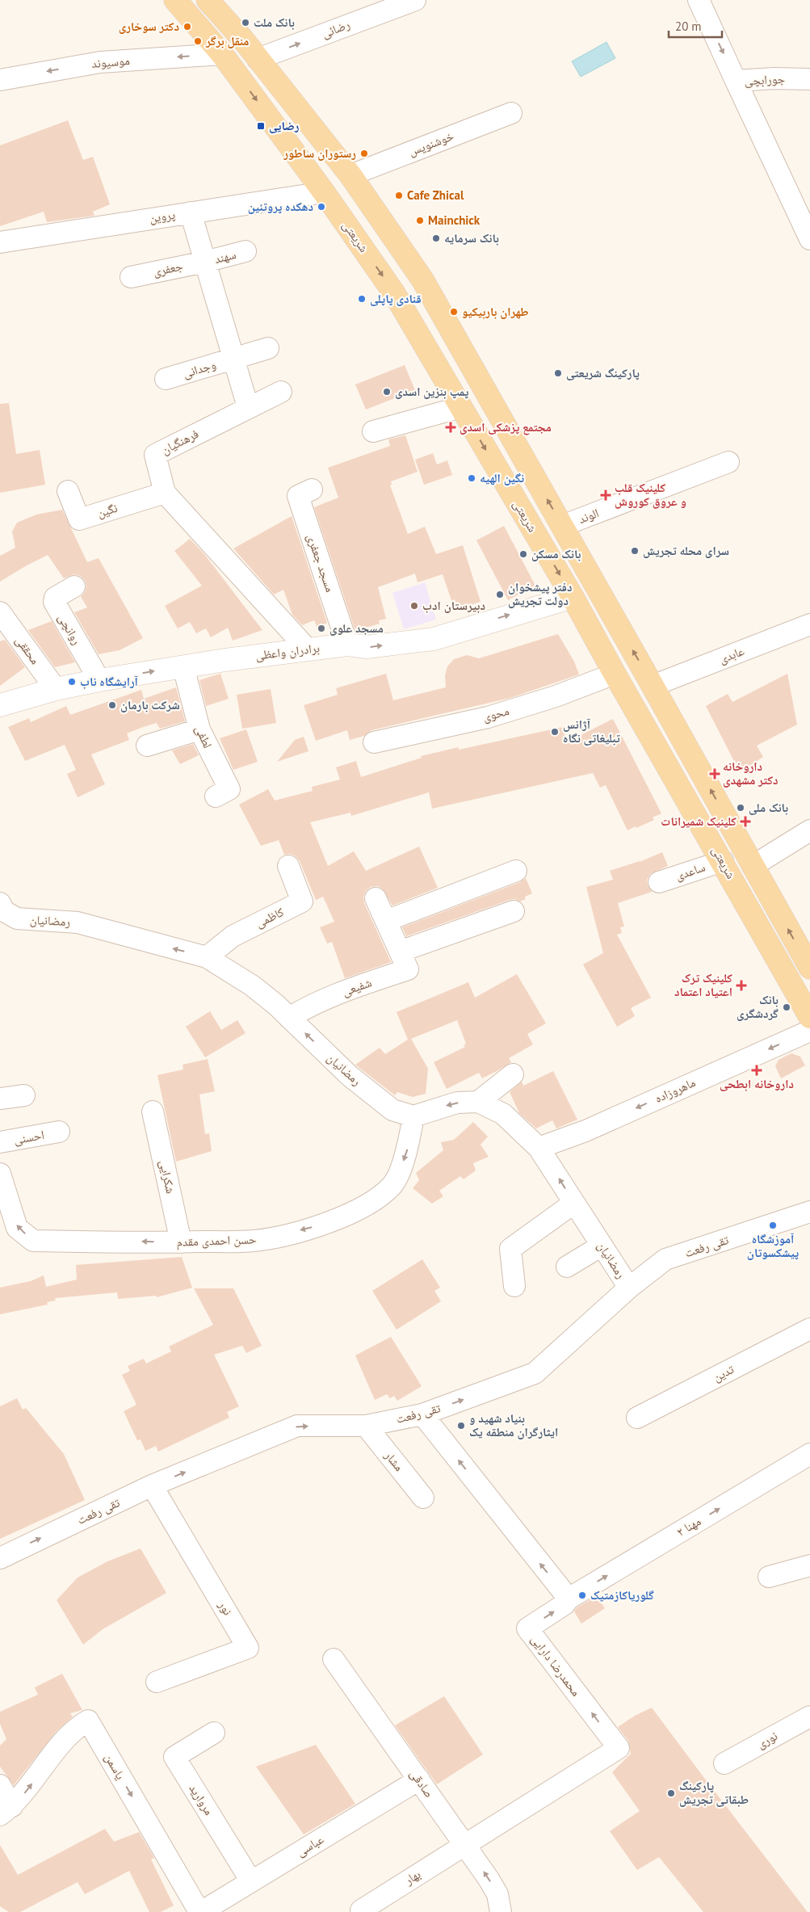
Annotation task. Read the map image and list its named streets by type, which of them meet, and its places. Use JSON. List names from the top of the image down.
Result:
{
  "streets": {
    "main road": ["شریعتی", "برادران واعظی"],
    "street": [
      "رضائی",
      "موسیوند",
      "جورابچی",
      "خوشنویس",
      "پروین",
      "سهند",
      "جعفری",
      "وجدانی",
      "فرهنگیان",
      "نگین",
      "الوند",
      "مسجد جعفری",
      "روانچی",
      "محققی",
      "عابدی",
      "محوی",
      "لطفی",
      "ساعدی",
      "کاظمی",
      "رمضانیان",
      "شفیعی",
      "ماهروزاده",
      "احسنی",
      "شکرایی",
      "حسن احمدی مقدم",
      "تقی رفعت",
      "تدین",
      "مشار",
      "مهنا ۲",
      "نور",
      "محمدرضا دارایی",
      "نوری",
      "یاسمن",
      "صادقی",
      "مروارید",
      "عباسی",
      "بهار"
    ]
  },
  "crossings": [
    ["رضائی", "شریعتی"],
    ["موسیوند", "شریعتی"],
    ["خوشنویس", "شریعتی"],
    ["پروین", "شریعتی"],
    ["شریعتی", "الوند"],
    ["شریعتی", "برادران واعظی"],
    ["شریعتی", "عابدی"],
    ["شریعتی", "محوی"],
    ["شریعتی", "ساعدی"],
    ["سهند", "جعفری"],
    ["فرهنگیان", "نگین"],
    ["فرهنگیان", "برادران واعظی"],
    ["مسجد جعفری", "برادران واعظی"],
    ["روانچی", "برادران واعظی"],
    ["محققی", "برادران واعظی"],
    ["برادران واعظی", "لطفی"],
    ["کاظمی", "رمضانیان"],
    ["رمضانیان", "شفیعی"],
    ["رمضانیان", "ماهروزاده"],
    ["رمضانیان", "حسن احمدی مقدم"],
    ["رمضانیان", "تقی رفعت"],
    ["شکرایی", "حسن احمدی مقدم"],
    ["تقی رفعت", "مشار"],
    ["تقی رفعت", "نور"],
    ["مهنا ۲", "محمدرضا دارایی"],
    ["محمدرضا دارایی", "صادقی"],
    ["محمدرضا دارایی", "بهار"],
    ["یاسمن", "عباسی"],
    ["صادقی", "عباسی"],
    ["صادقی", "بهار"],
    ["مروارید", "عباسی"]
  ],
  "one_way": [
    "رضائی",
    "موسیوند",
    "جورابچی",
    "برادران واعظی",
    "رمضانیان",
    "ماهروزاده",
    "تقی رفعت",
    "مهنا ۲"
  ],
  "places": {
    "other": [
      "بانک ملت",
      "دکتر سوخاری",
      "منقل برگر",
      "رستوران ساطور",
      "Cafe Zhical",
      "دهکده پروتئین",
      "Mainchick",
      "بانک سرمایه",
      "قنادی پاپلی",
      "طهران باربیکیو",
      "پارکینگ شریعتی",
      "پمپ بنزین اسدی",
      "نگین الهیه",
      "سرای محله تجریش",
      "بانک مسکن",
      "دفتر پیشخوان دولت تجریش",
      "دبیرستان ادب",
      "مسجد علوی",
      "آرایشگاه ناب",
      "شرکت بارمان",
      "آژانس تبلیغاتی نگاه",
      "بانک ملی",
      "بانک گردشگری",
      "آموزشگاه پیشکسوتان",
      "بنیاد شهید و ایثارگران منطقه یک",
      "گلوریاکازمتیک",
      "پارکینگ طبقاتی تجریش"
    ],
    "transit": ["رضایی"],
    "health": [
      "مجتمع پزشکی اسدی",
      "کلینیک قلب و عروق کوروش",
      "داروخانه دکتر مشهدی",
      "کلینیک شمیرانات",
      "کلینیک ترک اعتیاد اعتماد",
      "داروخانه ابطحی"
    ]
  },
  "scale_bar": "20 m"
}
